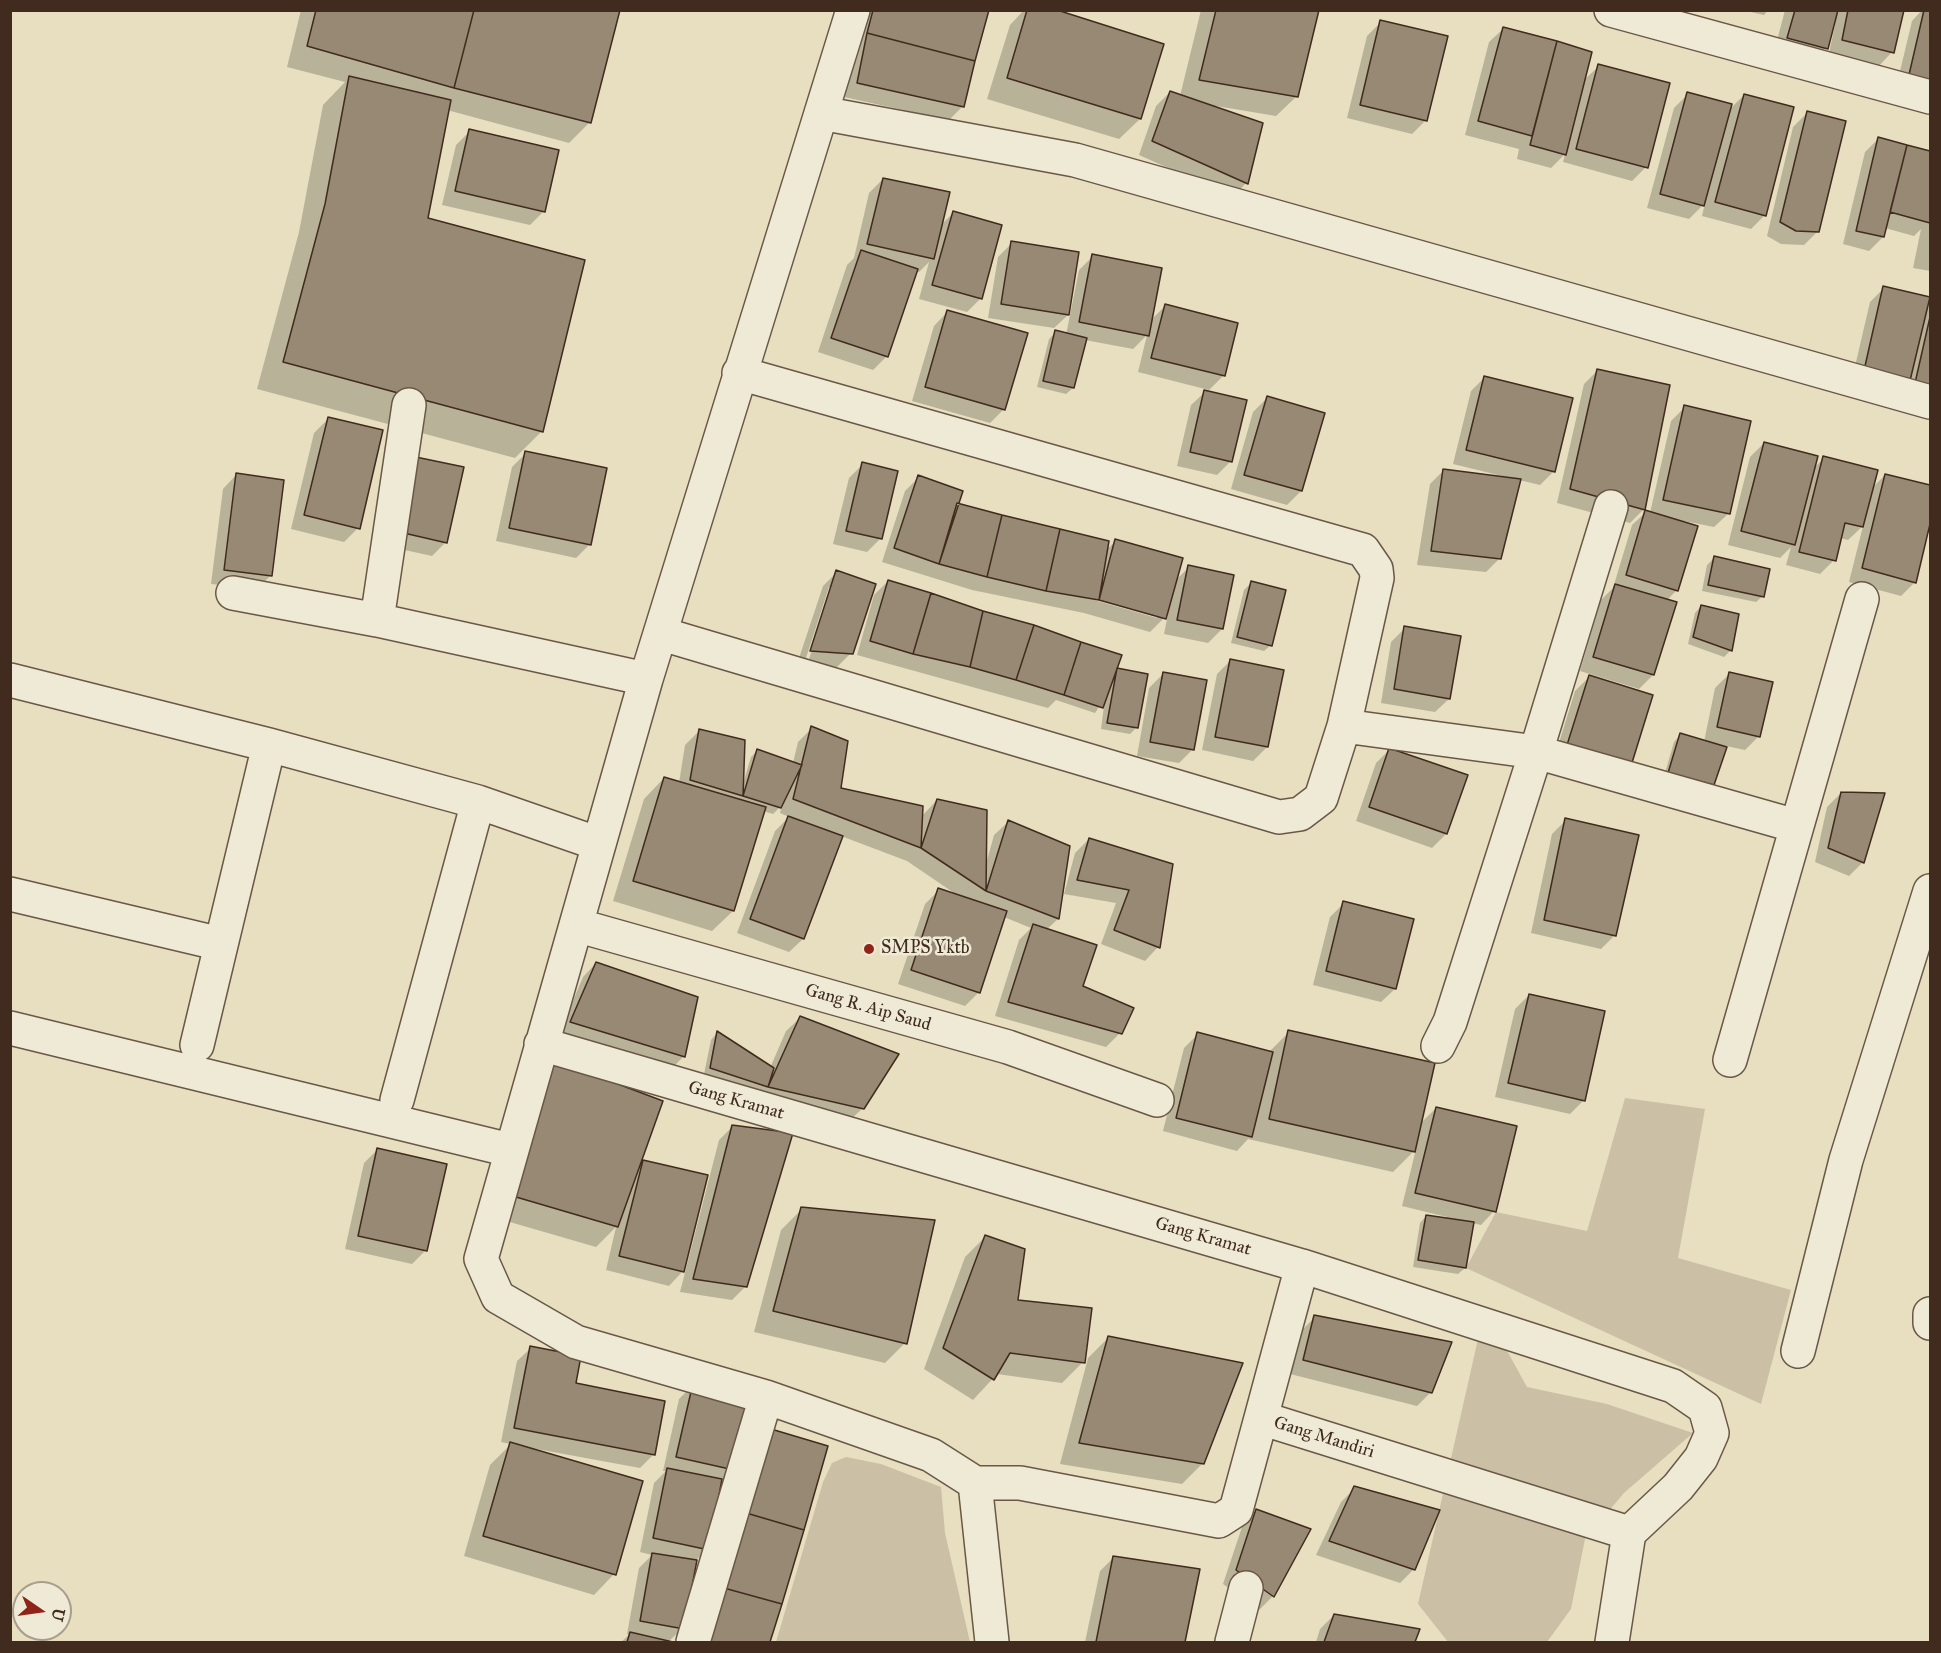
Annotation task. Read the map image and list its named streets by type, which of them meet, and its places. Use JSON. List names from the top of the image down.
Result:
{
  "streets": {
    "street": ["Gang R. Aip Saud", "Gang Kramat", "Gang Mandiri"]
  },
  "crossings": [
    ["Gang Kramat", "Gang Mandiri"]
  ],
  "places": ["SMPS Yktb"],
  "north": "right"
}
